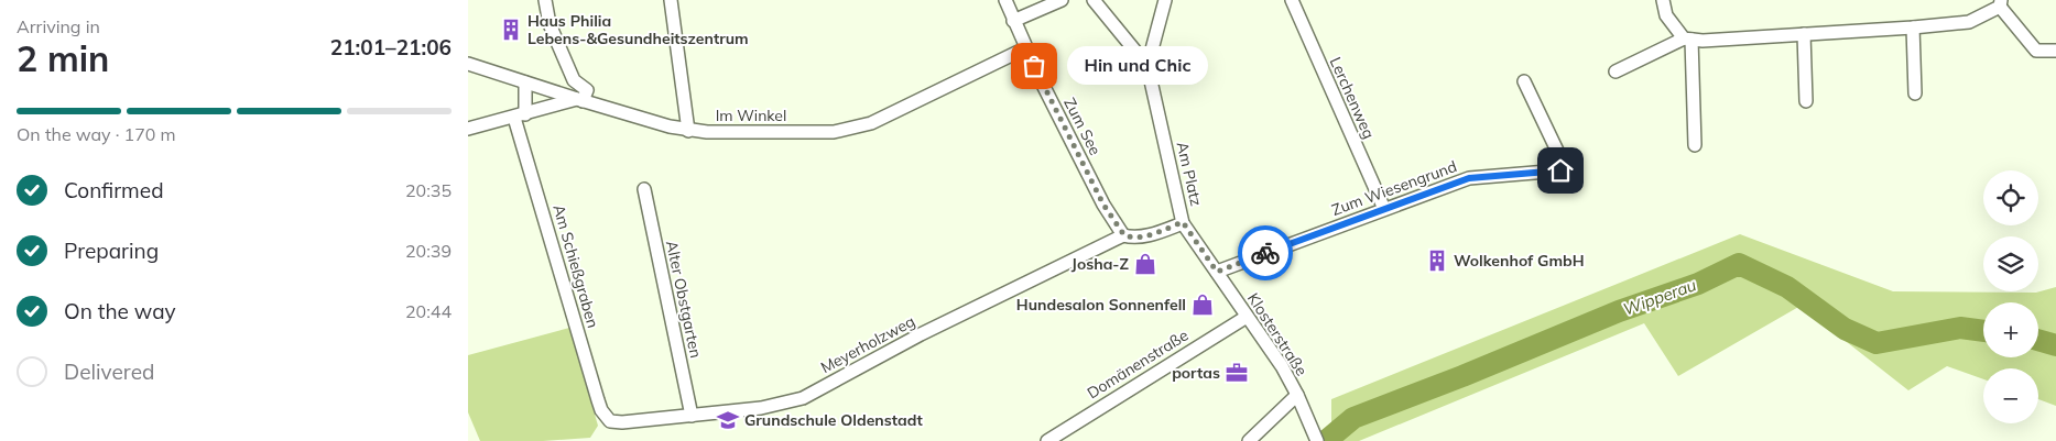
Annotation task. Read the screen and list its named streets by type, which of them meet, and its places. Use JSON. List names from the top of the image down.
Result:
{
  "streets": {
    "street": [
      "Lerchenweg",
      "Im Winkel",
      "Zum See",
      "Am Platz",
      "Zum Wiesengrund",
      "Am Schießgraben",
      "Alter Obstgarten",
      "Klosterstraße",
      "Meyerholzweg",
      "Domänenstraße"
    ]
  },
  "crossings": [
    ["Lerchenweg", "Zum Wiesengrund"],
    ["Im Winkel", "Zum See"],
    ["Im Winkel", "Am Schießgraben"],
    ["Zum See", "Am Platz"],
    ["Zum See", "Meyerholzweg"],
    ["Am Platz", "Klosterstraße"],
    ["Am Platz", "Meyerholzweg"],
    ["Zum Wiesengrund", "Klosterstraße"],
    ["Am Schießgraben", "Meyerholzweg"],
    ["Alter Obstgarten", "Meyerholzweg"],
    ["Klosterstraße", "Domänenstraße"]
  ],
  "water": ["Wipperau"],
  "places": {
    "building": ["Haus Philia Lebens-&Gesundheitszentrum", "Wolkenhof GmbH"],
    "other": ["Hin und Chic"],
    "shop": ["Josha-Z", "Hundesalon Sonnenfell"],
    "office": ["portas"],
    "school or university": ["Grundschule Oldenstadt"]
  },
  "page": {
    "heading": ["2 min", "Arriving in", "21:01–21:06"],
    "bubble": "Hin und Chic",
    "bar": "On the way · 170 m",
    "list": [
      ["Confirmed", "20:35"],
      ["Preparing", "20:39"],
      ["On the way", "20:44"],
      "Delivered"
    ],
    "map_buttons": ["+", "−"]
  }
}
